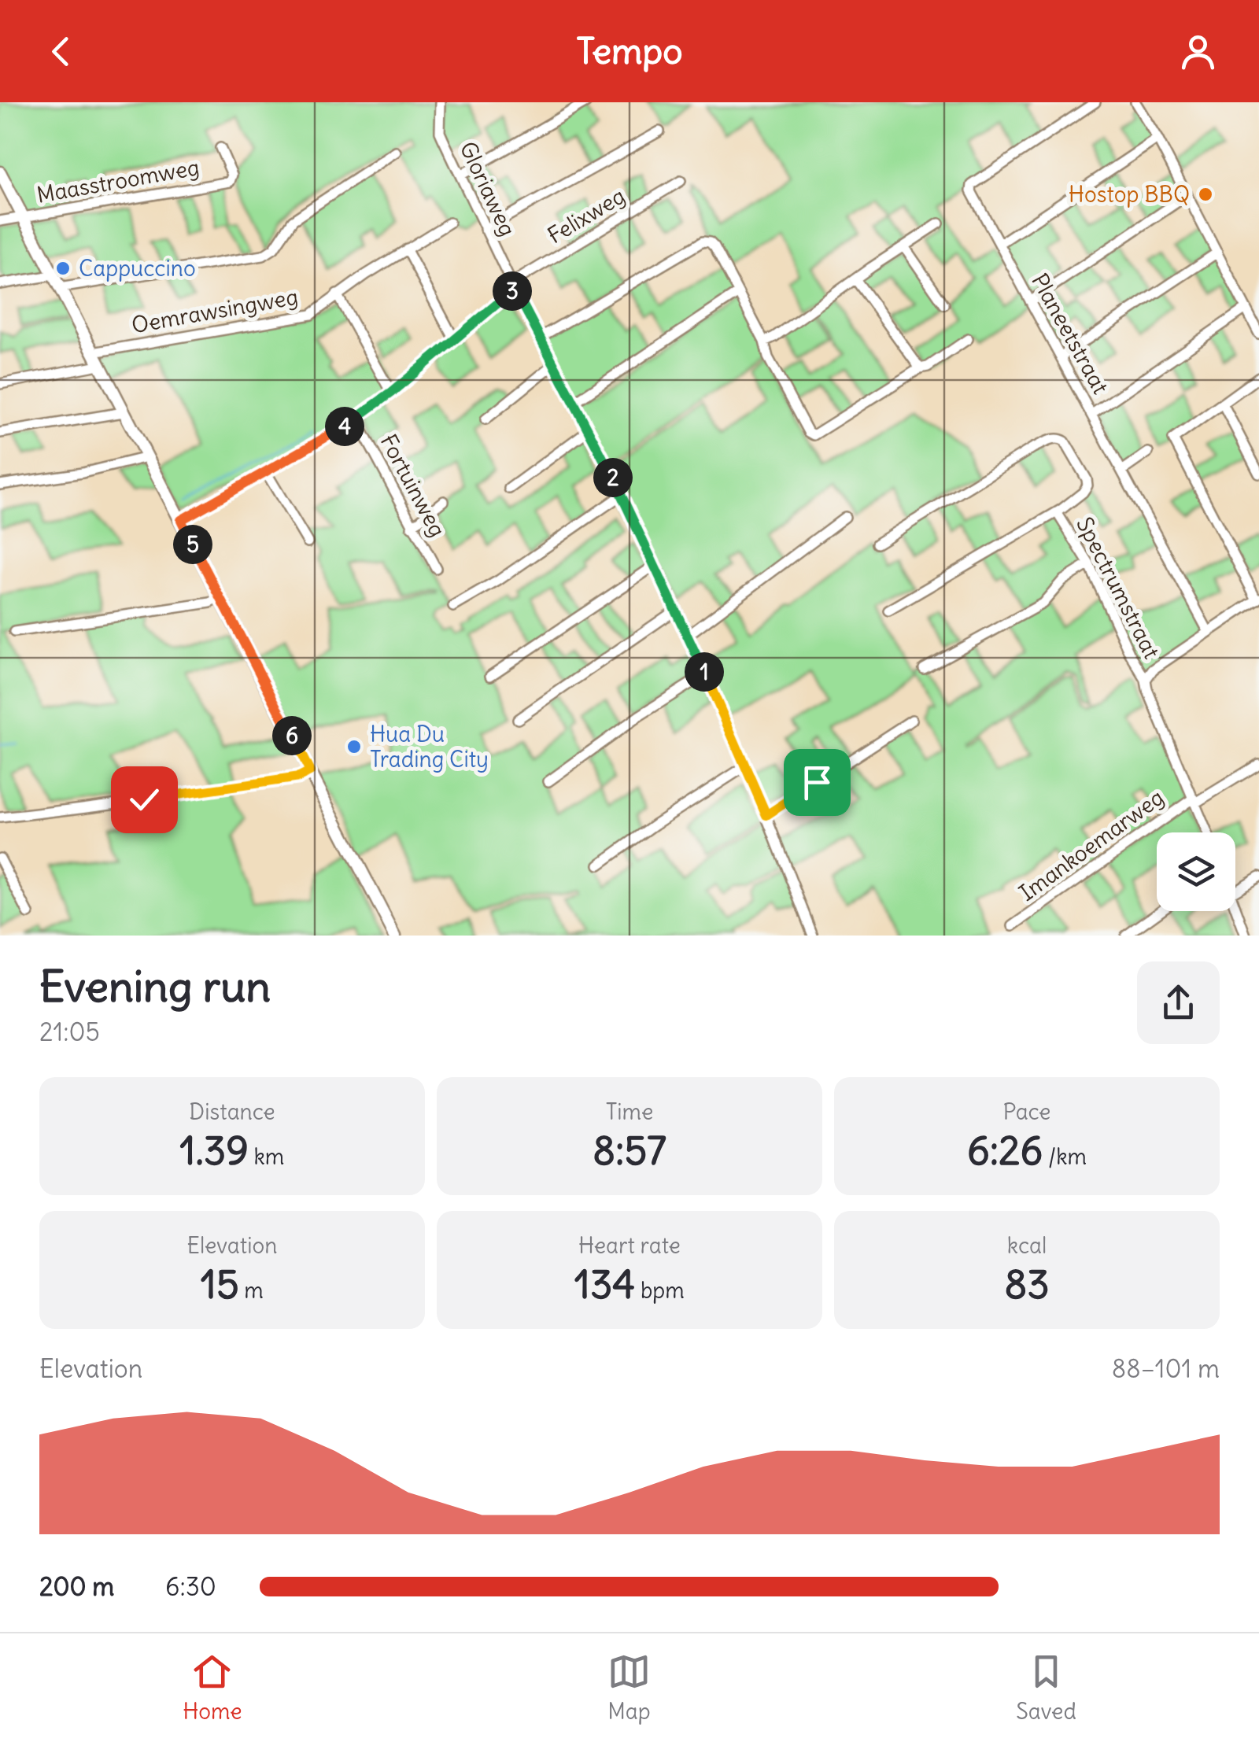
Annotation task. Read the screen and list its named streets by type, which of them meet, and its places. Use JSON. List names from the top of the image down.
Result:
{
  "streets": {
    "street": [
      "Maasstroomweg",
      "Gloriaweg",
      "Felixweg",
      "Oemrawsingweg",
      "Planeetstraat",
      "Fortuinweg",
      "Spectrumstraat",
      "Imankoemarweg"
    ]
  },
  "crossings": [
    ["Gloriaweg", "Felixweg"],
    ["Felixweg", "Fortuinweg"],
    ["Spectrumstraat", "Imankoemarweg"]
  ],
  "places": ["Hostop BBQ", "Cappuccino", "Hua Du Trading City"],
  "page": {
    "header": "Tempo",
    "pins": [
      "3",
      "4",
      "2",
      "5",
      "1",
      "6"
    ],
    "heading": ["Evening run", "21:05"],
    "stats": [
      ["Distance", "1.39 km"],
      ["Time", "8:57"],
      ["Pace", "6:26 /km"],
      ["Elevation", "15 m"],
      ["Heart rate", "134 bpm"],
      ["kcal", "83"]
    ],
    "chart": ["Elevation", "88–101 m"],
    "list": [
      {
        "name": "200 m",
        "note": "6:30"
      }
    ],
    "tabs": ["Home", "Map", "Saved"]
  }
}
